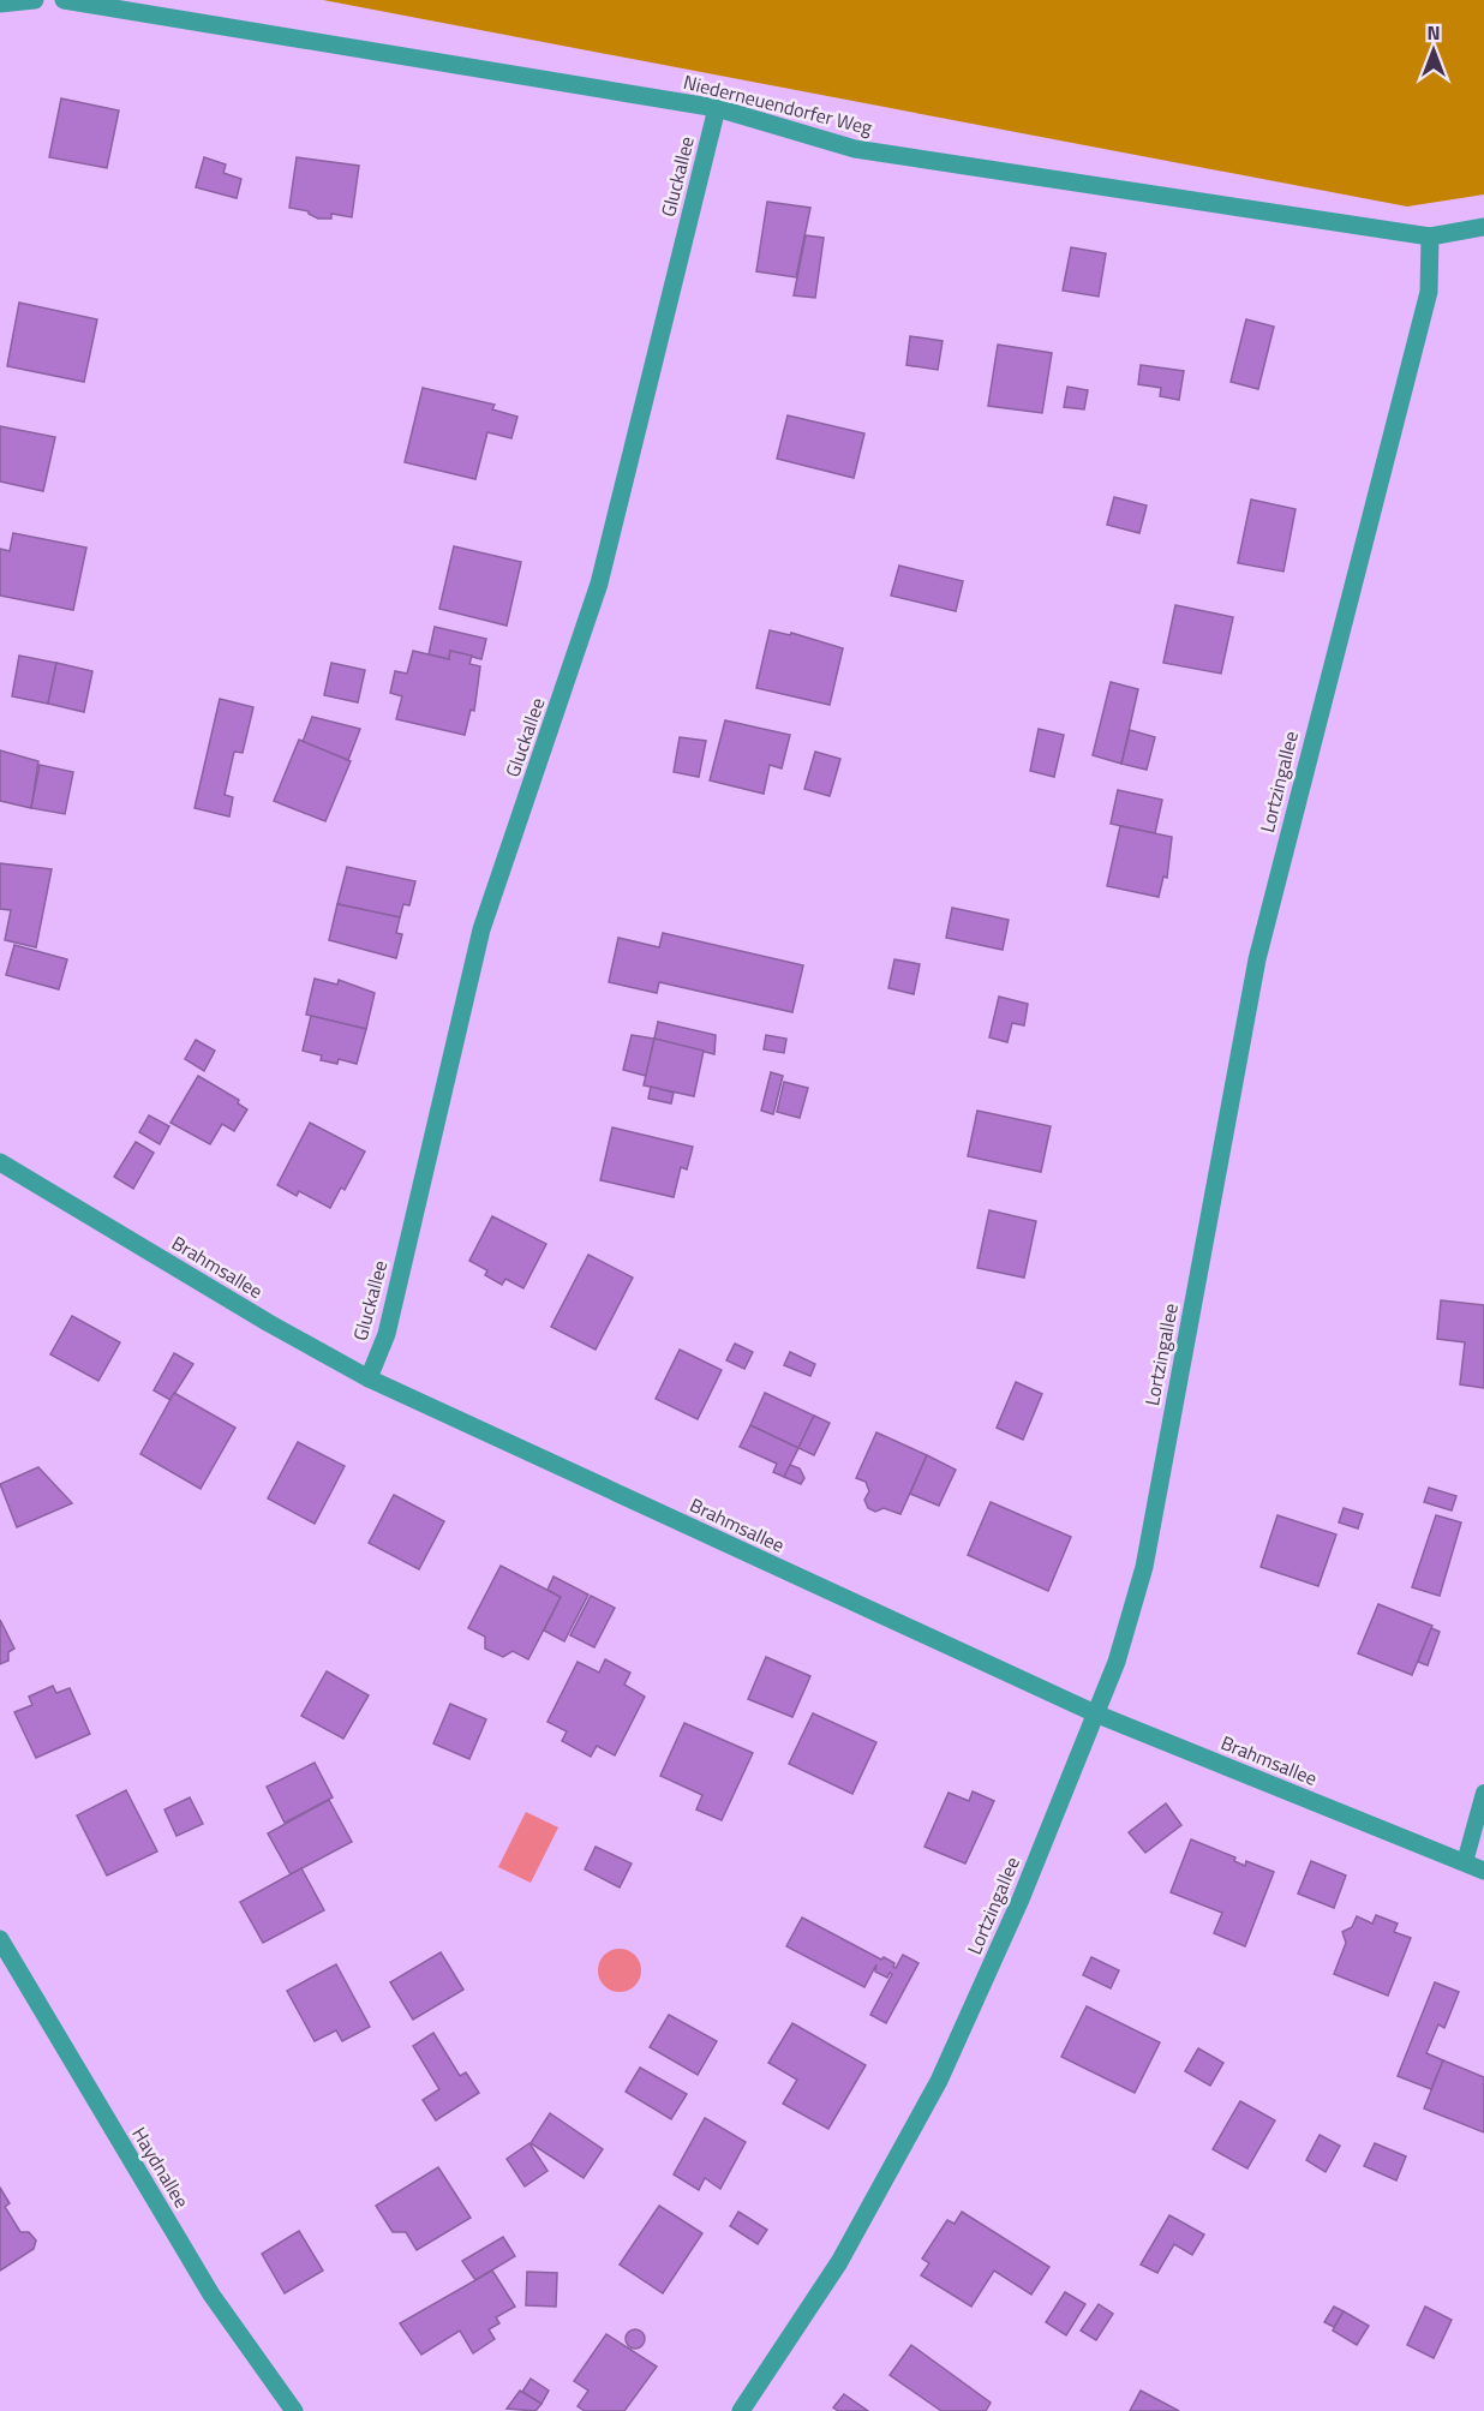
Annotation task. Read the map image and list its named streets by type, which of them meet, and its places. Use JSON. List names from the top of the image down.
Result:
{
  "streets": {
    "street": [
      "Niederneuendorfer Weg",
      "Gluckallee",
      "Lortzingallee",
      "Brahmsallee",
      "Haydnallee"
    ]
  },
  "crossings": [
    ["Niederneuendorfer Weg", "Gluckallee"],
    ["Niederneuendorfer Weg", "Lortzingallee"],
    ["Gluckallee", "Brahmsallee"],
    ["Lortzingallee", "Brahmsallee"]
  ],
  "north": "top"
}
